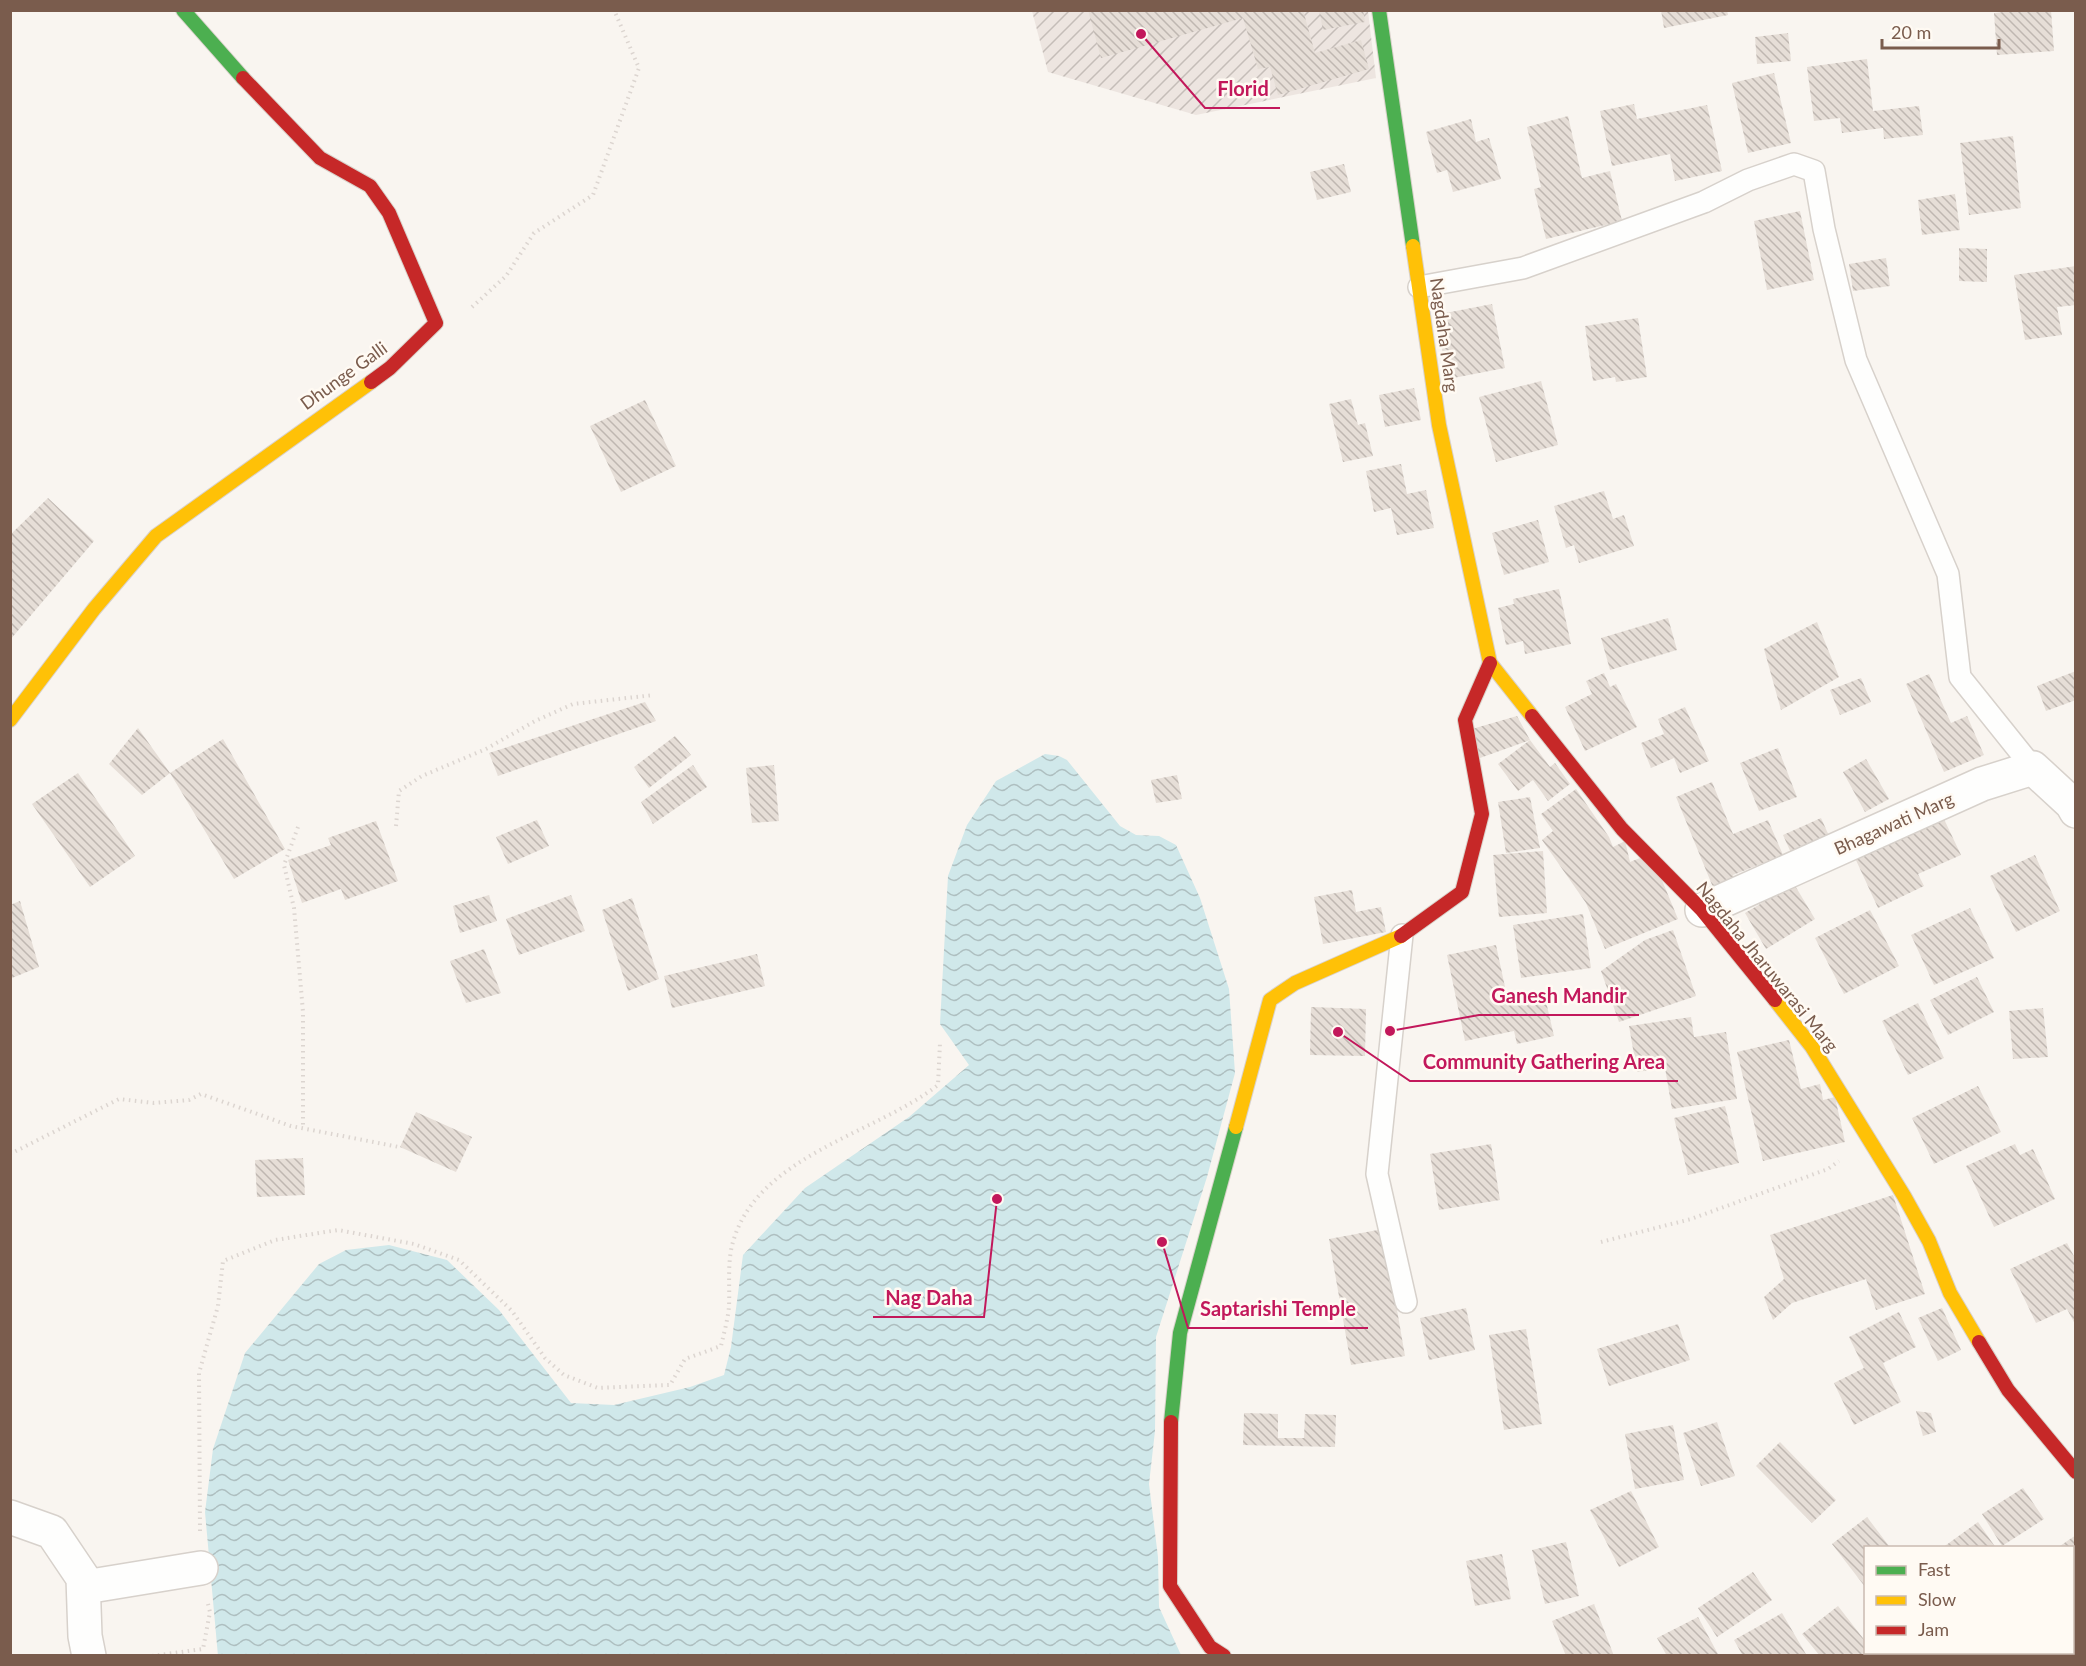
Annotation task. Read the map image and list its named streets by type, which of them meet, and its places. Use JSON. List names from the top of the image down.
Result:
{
  "streets": {
    "street": [
      "Nagdaha Marg",
      "Dhunge Galli",
      "Bhagawati Marg",
      "Nagdaha Jharuwarasi Marg"
    ]
  },
  "crossings": [
    ["Nagdaha Marg", "Nagdaha Jharuwarasi Marg"],
    ["Bhagawati Marg", "Nagdaha Jharuwarasi Marg"]
  ],
  "places": [
    "Florid",
    "Ganesh Mandir",
    "Community Gathering Area",
    "Nag Daha",
    "Saptarishi Temple"
  ],
  "legend": ["Fast", "Slow", "Jam"],
  "scale_bar": "20 m"
}
